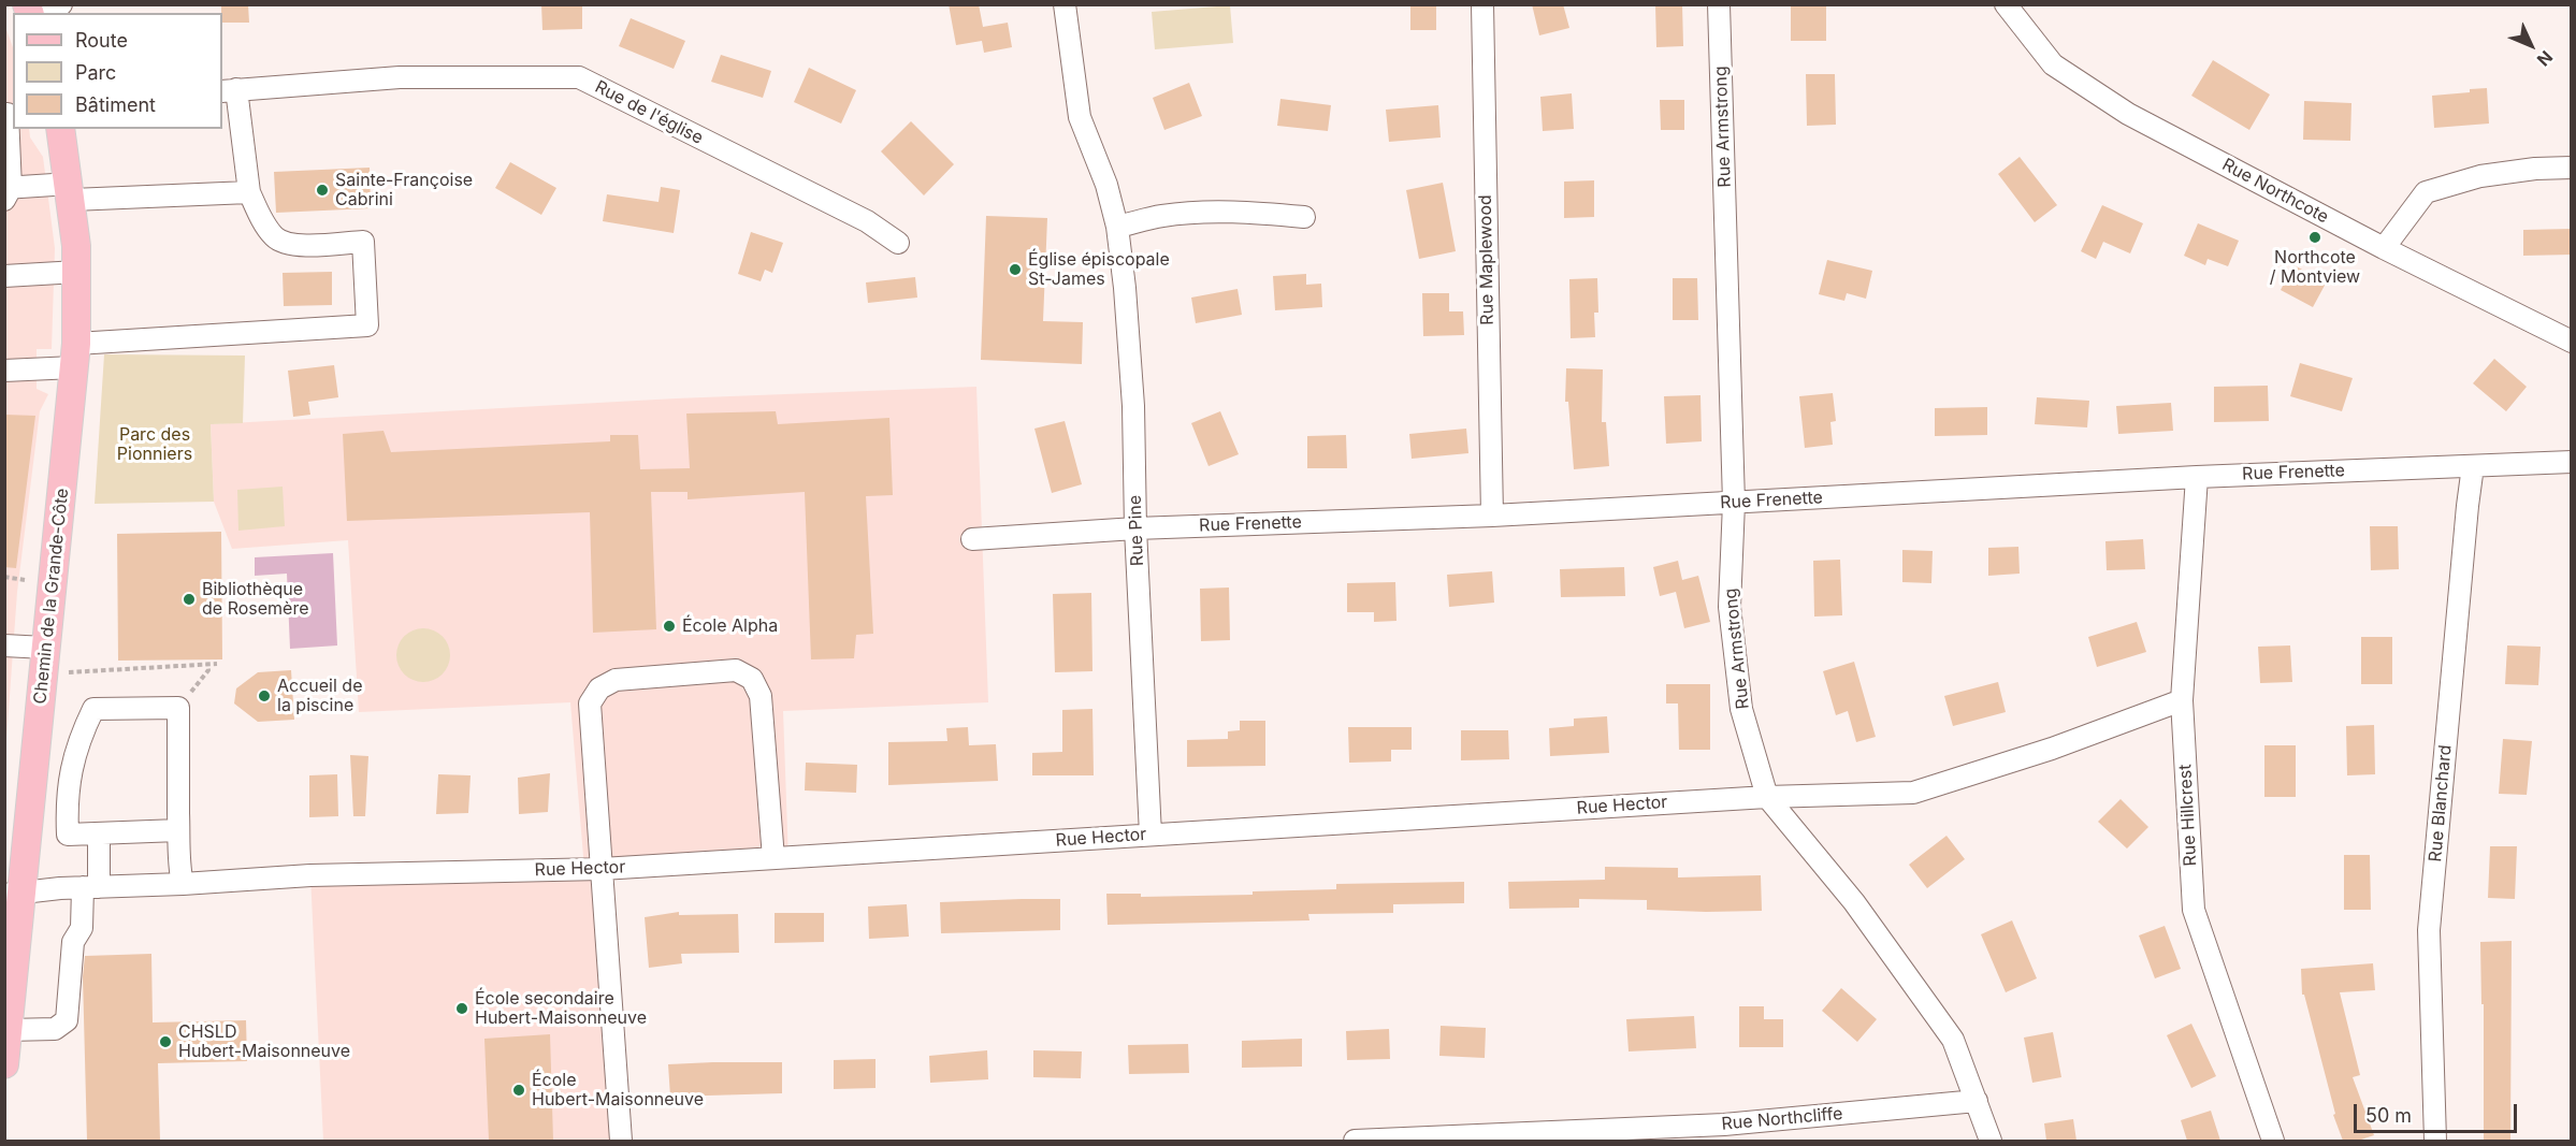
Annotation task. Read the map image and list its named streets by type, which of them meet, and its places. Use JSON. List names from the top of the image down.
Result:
{
  "streets": {
    "main road": ["Chemin de la Grande-Côte"],
    "street": [
      "Rue de l'église",
      "Rue Armstrong",
      "Rue Northcote",
      "Rue Maplewood",
      "Rue Frenette",
      "Rue Pine",
      "Rue Blanchard",
      "Rue Hector",
      "Rue Hillcrest",
      "Rue Northcliffe"
    ]
  },
  "crossings": [
    ["Rue Armstrong", "Rue Frenette"],
    ["Rue Armstrong", "Rue Hector"],
    ["Rue Armstrong", "Rue Northcliffe"],
    ["Rue Maplewood", "Rue Frenette"],
    ["Rue Frenette", "Rue Pine"],
    ["Rue Frenette", "Rue Blanchard"],
    ["Rue Frenette", "Rue Hillcrest"],
    ["Rue Pine", "Rue Hector"],
    ["Chemin de la Grande-Côte", "Rue Hector"],
    ["Rue Hector", "Rue Hillcrest"]
  ],
  "parks": ["Parc des Pionniers"],
  "places": [
    "Sainte-Françoise Cabrini",
    "Northcote / Montview",
    "Église épiscopale St-James",
    "Bibliothèque de Rosemère",
    "École Alpha",
    "Accueil de la piscine",
    "École secondaire Hubert-Maisonneuve",
    "CHSLD Hubert-Maisonneuve",
    "École Hubert-Maisonneuve"
  ],
  "legend": ["Route", "Parc", "Bâtiment"],
  "scale_bar": "50 m",
  "north": "bottom right"
}
